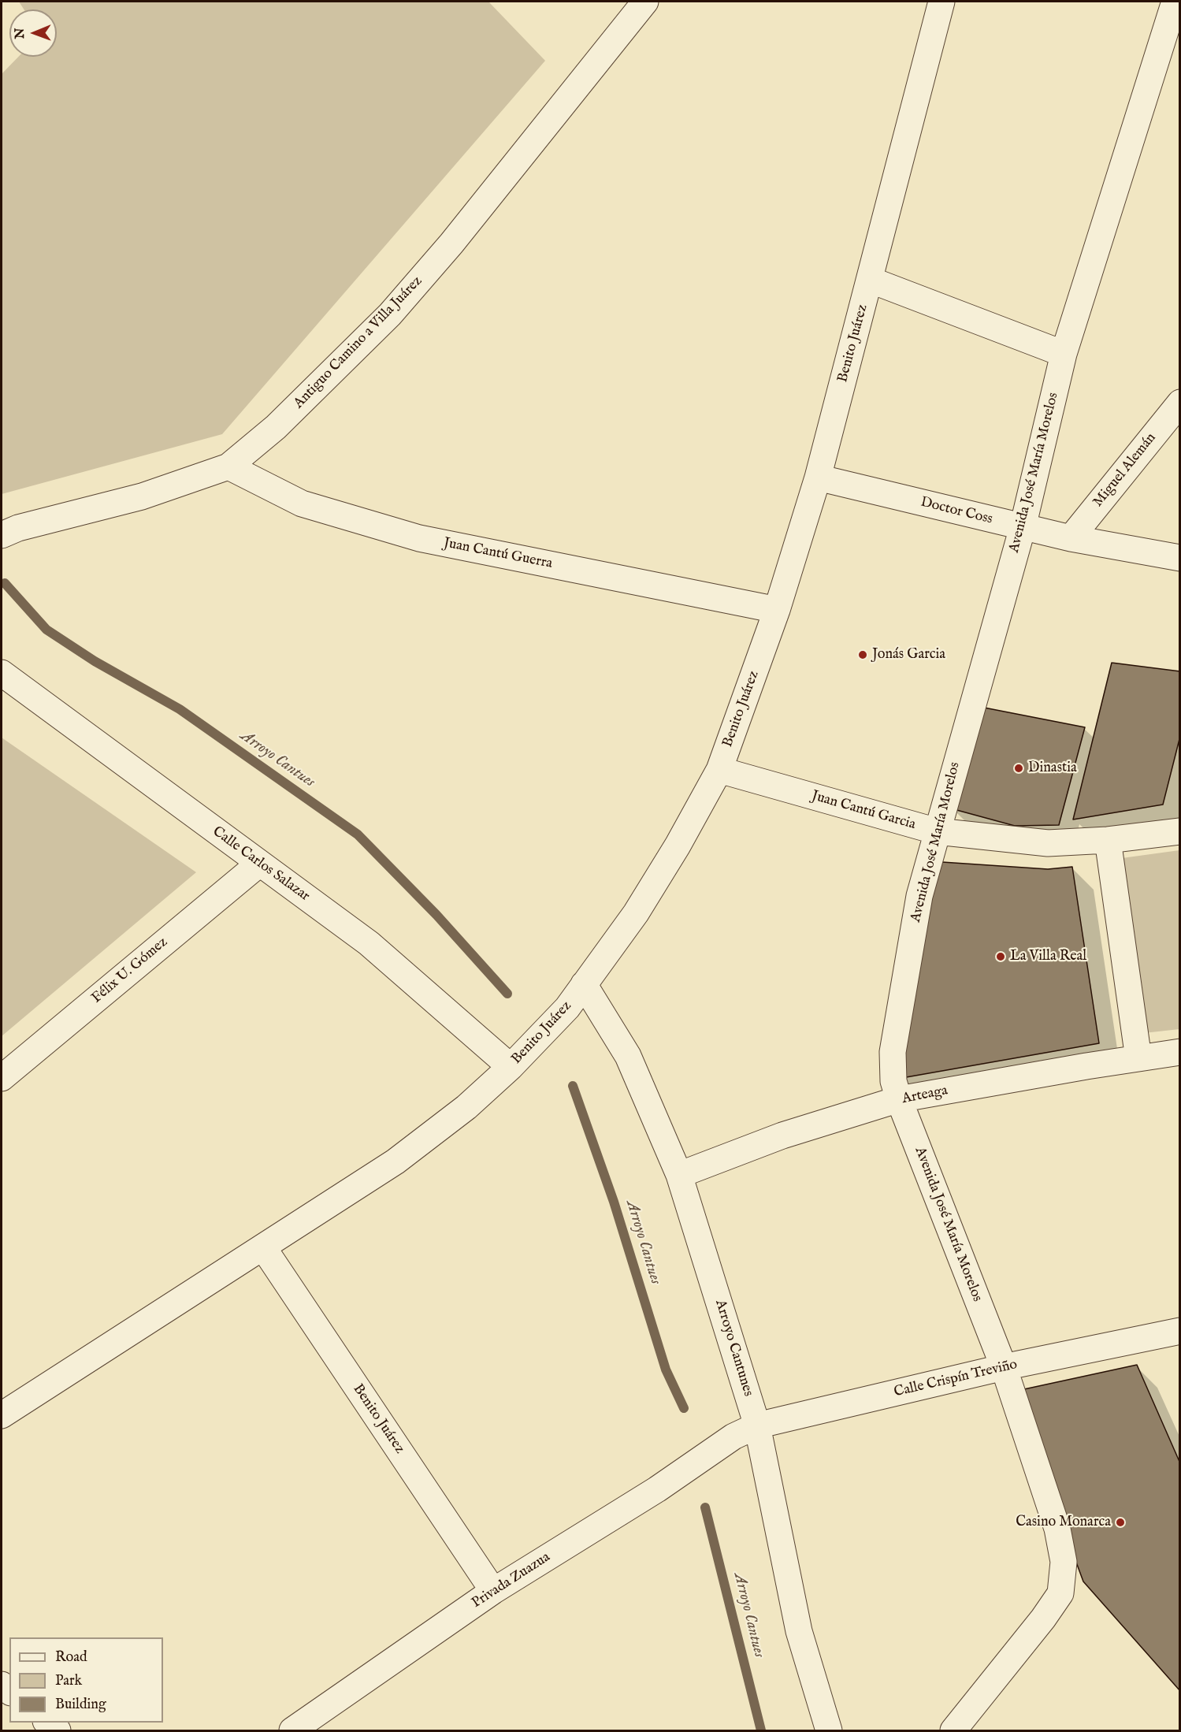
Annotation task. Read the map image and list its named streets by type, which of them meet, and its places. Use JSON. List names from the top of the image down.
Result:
{
  "streets": {
    "street": [
      "Antiguo Camino a Villa Juárez",
      "Benito Juárez",
      "Miguel Alemán",
      "Avenida José María Morelos",
      "Doctor Coss",
      "Juan Cantú Guerra",
      "Juan Cantú Garcia",
      "Calle Carlos Salazar",
      "Félix U. Gómez",
      "Arteaga",
      "Arroyo Cantunes",
      "Calle Crispín Treviño",
      "Privada Zuazua"
    ]
  },
  "crossings": [
    ["Antiguo Camino a Villa Juárez", "Juan Cantú Guerra"],
    ["Benito Juárez", "Doctor Coss"],
    ["Benito Juárez", "Juan Cantú Guerra"],
    ["Benito Juárez", "Juan Cantú Garcia"],
    ["Benito Juárez", "Calle Carlos Salazar"],
    ["Benito Juárez", "Arroyo Cantunes"],
    ["Benito Juárez", "Privada Zuazua"],
    ["Miguel Alemán", "Doctor Coss"],
    ["Avenida José María Morelos", "Doctor Coss"],
    ["Avenida José María Morelos", "Juan Cantú Garcia"],
    ["Avenida José María Morelos", "Arteaga"],
    ["Avenida José María Morelos", "Calle Crispín Treviño"],
    ["Calle Carlos Salazar", "Félix U. Gómez"],
    ["Arteaga", "Arroyo Cantunes"],
    ["Arroyo Cantunes", "Calle Crispín Treviño"],
    ["Calle Crispín Treviño", "Privada Zuazua"]
  ],
  "water": ["Arroyo Cantues"],
  "places": [
    "Jonás Garcia",
    "Dinastia",
    "La Villa Real",
    "Casino Monarca"
  ],
  "legend": ["Road", "Park", "Building"],
  "north": "left"
}
